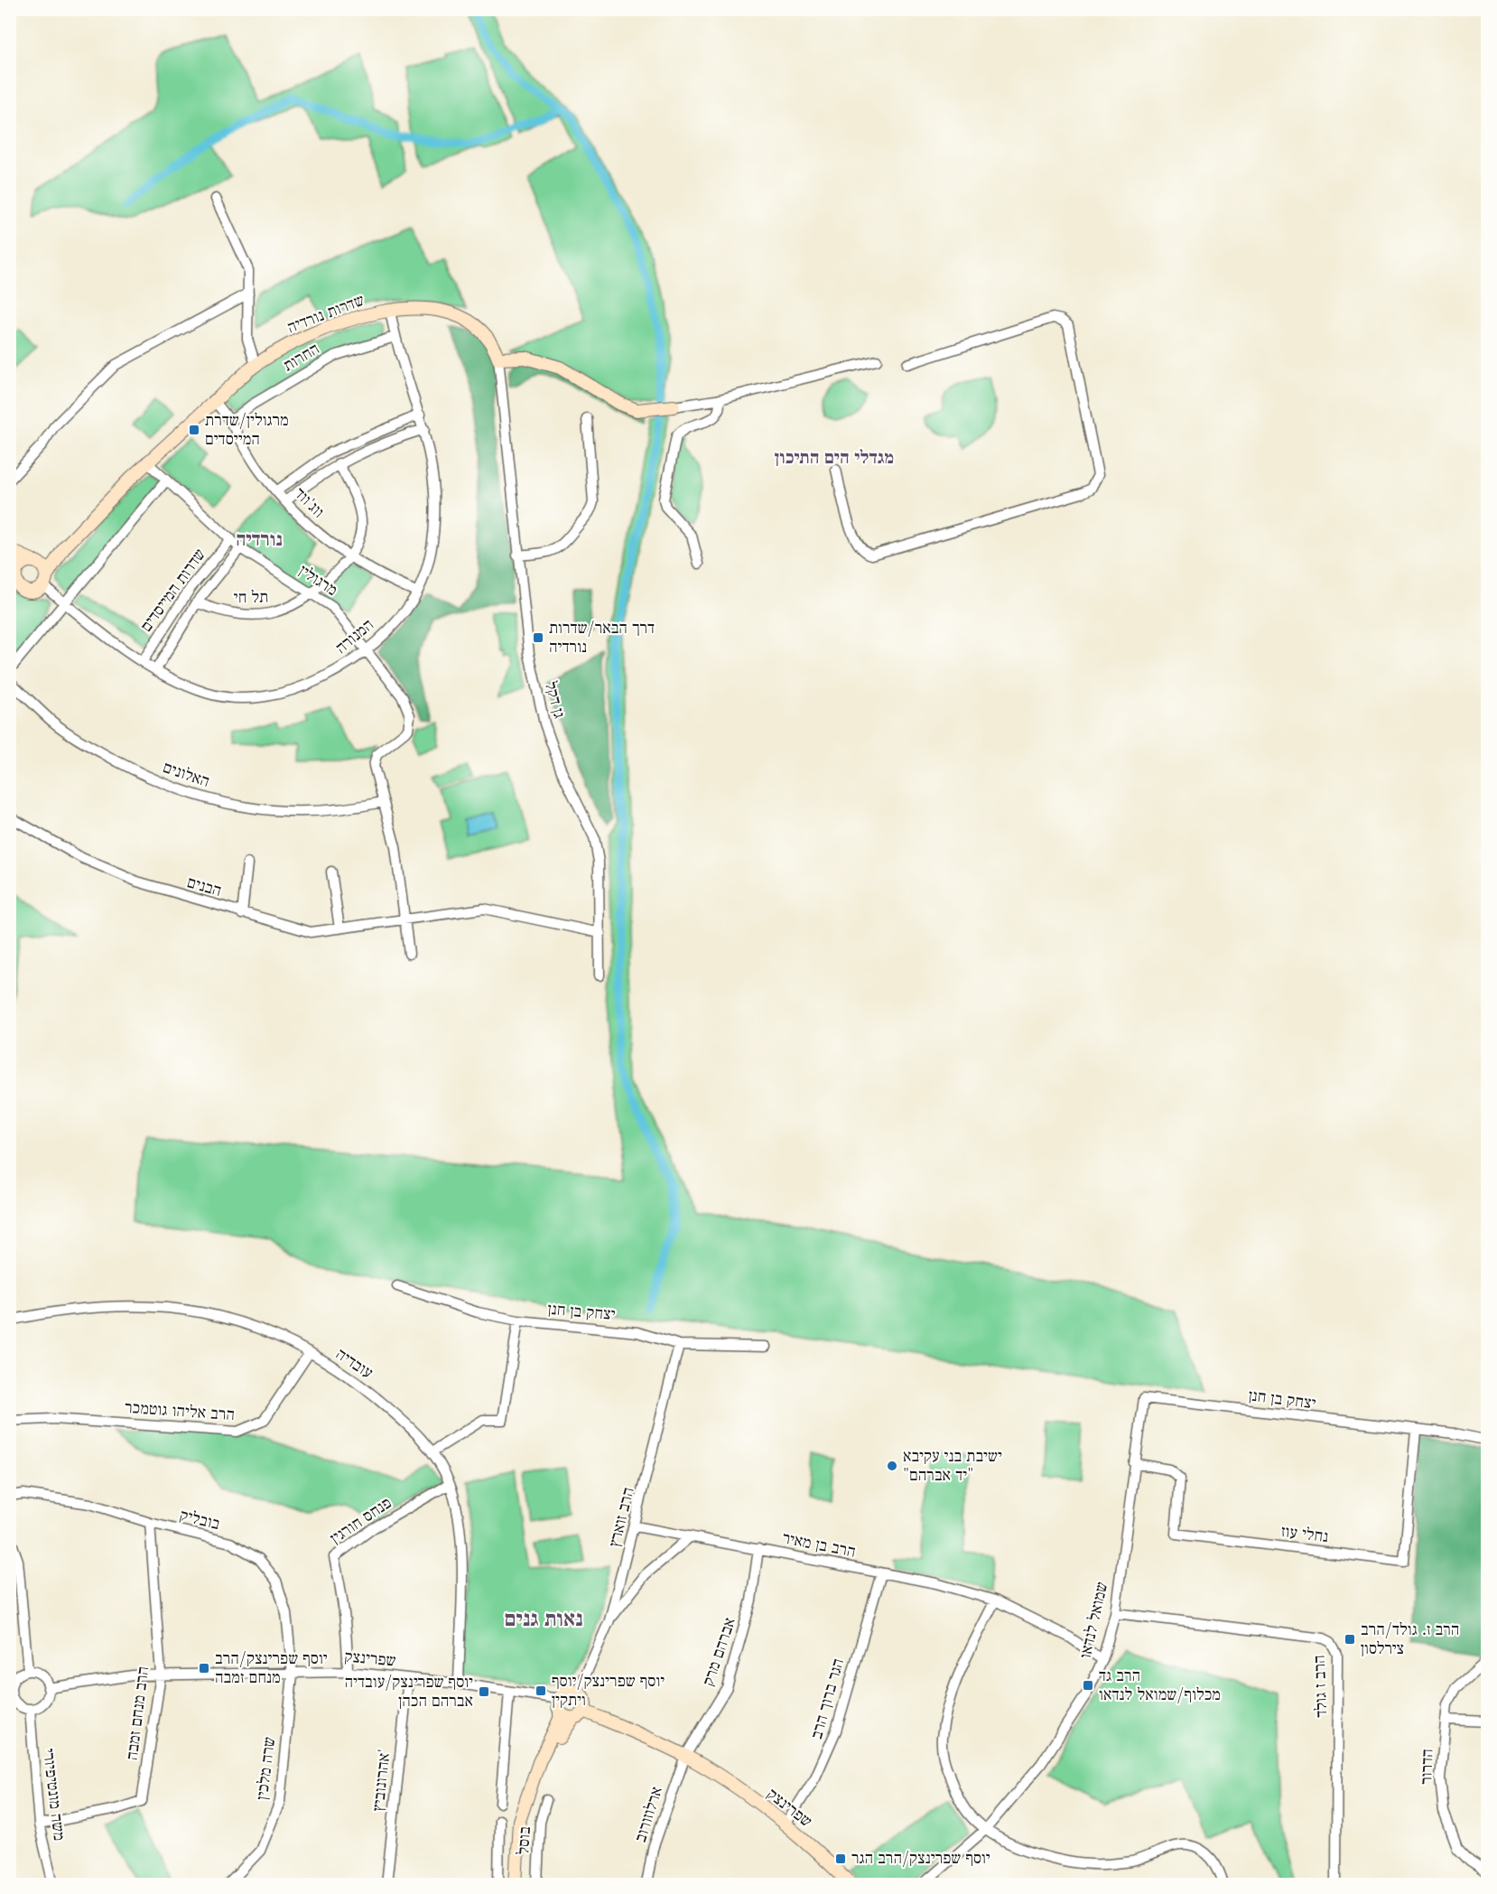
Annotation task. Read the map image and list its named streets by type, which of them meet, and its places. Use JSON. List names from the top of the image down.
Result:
{
  "streets": {
    "street": [
      "שדרות נורדיה",
      "החרות",
      "ווג'ווד",
      "מרגולין",
      "שדרות המייסדים",
      "תל חי",
      "המנורה",
      "גן דקל",
      "האלונים",
      "הבנים",
      "יצחק בן חנן",
      "עובדיה",
      "הרב אליהו גוטמכר",
      "הרב זוארץ",
      "בובליק",
      "פנחס חורגין",
      "נחלי עוז",
      "הרב בן מאיר",
      "שמואל לנדאו",
      "אברהם מרק",
      "שפרינצק",
      "הרב ז גולד",
      "הגר ברוך הרב",
      "הרב מנחם זמבה",
      "הדרור",
      "שרה מלכין",
      "אהרונוביץ'",
      "משה מונטיפיורי",
      "ארלוזורוב",
      "בוסל"
    ]
  },
  "crossings": [
    ["שדרות נורדיה", "ווג'ווד"],
    ["שדרות נורדיה", "מרגולין"],
    ["שדרות נורדיה", "המנורה"],
    ["שדרות נורדיה", "גן דקל"],
    ["החרות", "ווג'ווד"],
    ["החרות", "המנורה"],
    ["ווג'ווד", "תל חי"],
    ["ווג'ווד", "המנורה"],
    ["מרגולין", "שדרות המייסדים"],
    ["מרגולין", "תל חי"],
    ["מרגולין", "המנורה"],
    ["שדרות המייסדים", "תל חי"],
    ["שדרות המייסדים", "המנורה"],
    ["גן דקל", "הבנים"],
    ["יצחק בן חנן", "הרב זוארץ"],
    ["יצחק בן חנן", "נחלי עוז"],
    ["יצחק בן חנן", "שמואל לנדאו"],
    ["עובדיה", "הרב אליהו גוטמכר"],
    ["עובדיה", "פנחס חורגין"],
    ["עובדיה", "שפרינצק"],
    ["הרב זוארץ", "הרב בן מאיר"],
    ["הרב זוארץ", "שפרינצק"],
    ["בובליק", "שפרינצק"],
    ["בובליק", "הרב מנחם זמבה"],
    ["בובליק", "שרה מלכין"],
    ["פנחס חורגין", "שפרינצק"],
    ["נחלי עוז", "שמואל לנדאו"],
    ["הרב בן מאיר", "שמואל לנדאו"],
    ["הרב בן מאיר", "אברהם מרק"],
    ["הרב בן מאיר", "הגר ברוך הרב"],
    ["שמואל לנדאו", "הרב ז גולד"],
    ["אברהם מרק", "שפרינצק"],
    ["אברהם מרק", "ארלוזורוב"],
    ["שפרינצק", "הגר ברוך הרב"],
    ["שפרינצק", "הרב מנחם זמבה"],
    ["שפרינצק", "שרה מלכין"],
    ["שפרינצק", "אהרונוביץ'"],
    ["שפרינצק", "משה מונטיפיורי"],
    ["שפרינצק", "ארלוזורוב"],
    ["הרב מנחם זמבה", "משה מונטיפיורי"]
  ],
  "districts": ["מגדלי הים התיכון", "נורדיה", "נאות גנים"],
  "places": {
    "transit": [
      "מרגולין/שדרת המייסדים",
      "דרך הבאר/שדרות נורדיה",
      "הרב ז. גולד/הרב צירלסון",
      "יוסף שפרינצק/הרב מנחם זמבה",
      "הרב גד מכלוף/שמואל לנדאו",
      "יוסף שפרינצק/יוסף ויתקין",
      "יוסף שפרינצק/עובדיה אברהם הכהן",
      "יוסף שפרינצק/הרב הגר"
    ],
    "other": ["ישיבת בני עקיבא \"יד אברהם\""]
  }
}
